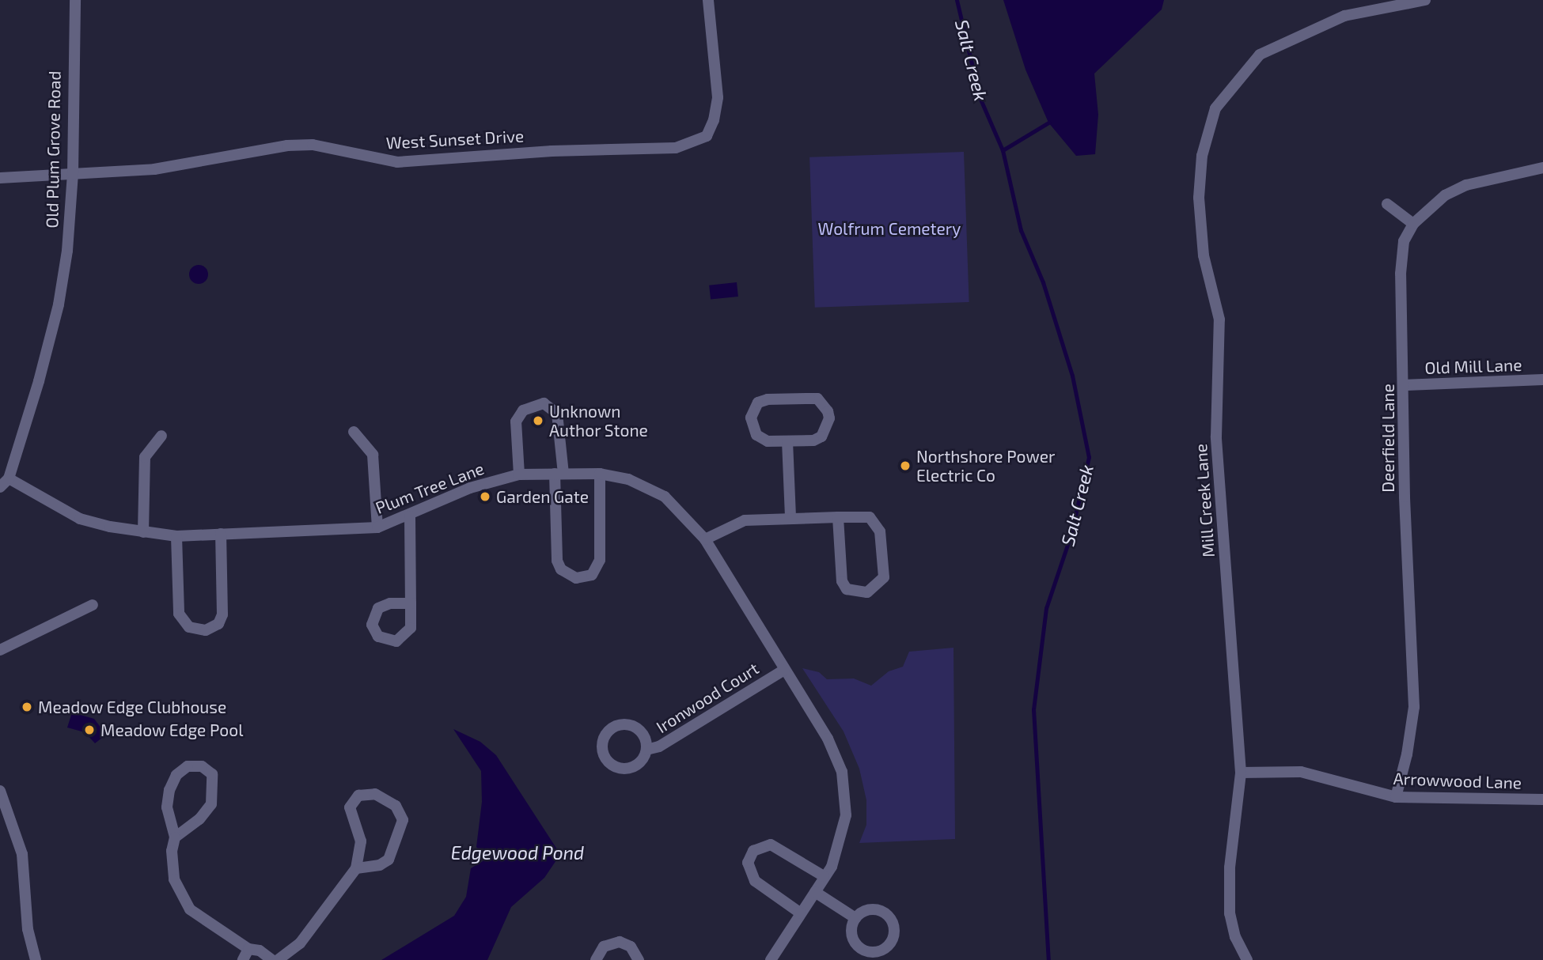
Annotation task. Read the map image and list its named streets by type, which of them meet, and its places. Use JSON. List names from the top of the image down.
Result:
{
  "streets": {
    "street": [
      "West Sunset Drive",
      "Old Plum Grove Road",
      "Old Mill Lane",
      "Deerfield Lane",
      "Plum Tree Lane",
      "Mill Creek Lane",
      "Ironwood Court",
      "Arrowwood Lane"
    ]
  },
  "crossings": [
    ["West Sunset Drive", "Old Plum Grove Road"],
    ["Old Plum Grove Road", "Plum Tree Lane"],
    ["Old Mill Lane", "Deerfield Lane"],
    ["Deerfield Lane", "Arrowwood Lane"],
    ["Plum Tree Lane", "Ironwood Court"],
    ["Mill Creek Lane", "Arrowwood Lane"]
  ],
  "water": ["Salt Creek", "Edgewood Pond"],
  "parks": ["Wolfrum Cemetery"],
  "places": [
    "Unknown Author Stone",
    "Northshore Power Electric Co",
    "Garden Gate",
    "Meadow Edge Clubhouse",
    "Meadow Edge Pool"
  ]
}
